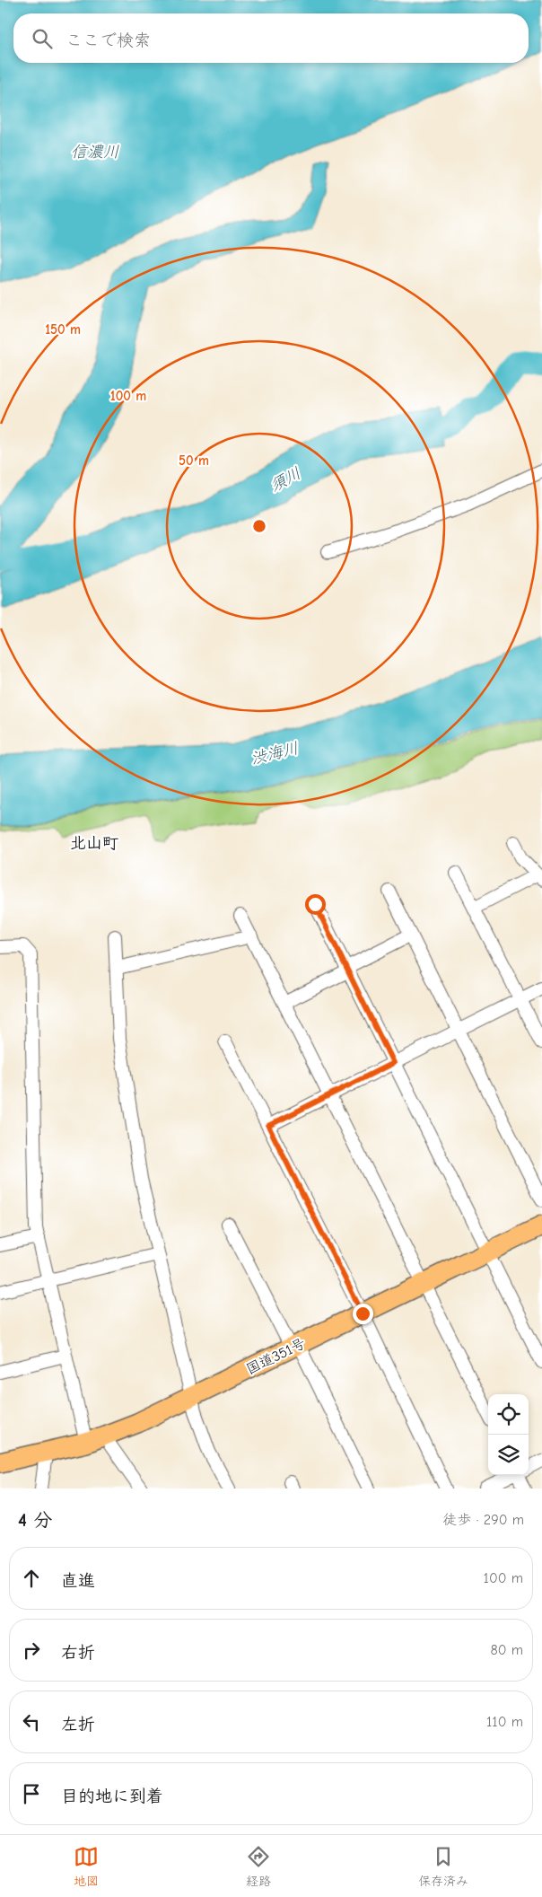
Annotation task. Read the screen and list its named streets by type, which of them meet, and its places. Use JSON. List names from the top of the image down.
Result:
{
  "streets": {
    "highway": ["国道351号"]
  },
  "districts": ["北山町"],
  "water": ["信濃川", "須川", "渋海川"],
  "page": {
    "search": "ここで検索",
    "heading": ["4 分", "徒歩 · 290 m"],
    "list": [
      ["直進", "100 m"],
      ["右折", "80 m"],
      ["左折", "110 m"],
      "目的地に到着"
    ],
    "nav": ["地図", "経路", "保存済み"]
  },
  "rings": ["150 m", "100 m", "50 m"]
}
